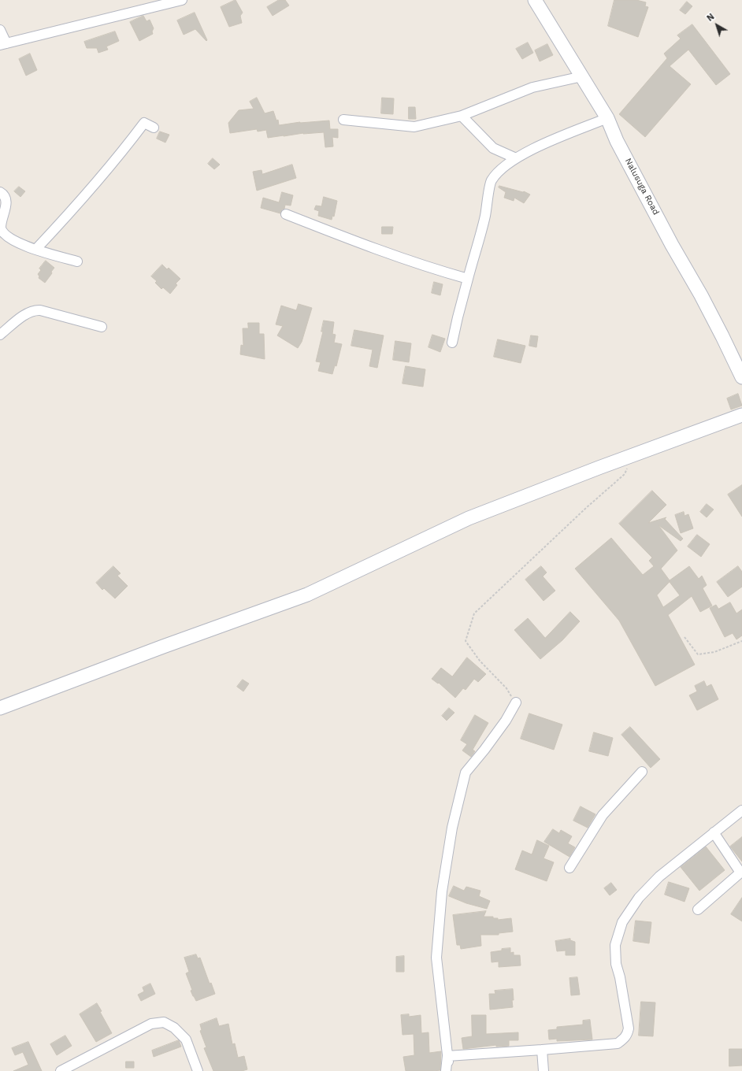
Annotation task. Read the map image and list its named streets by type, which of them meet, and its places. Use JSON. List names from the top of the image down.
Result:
{
  "streets": {
    "street": ["Nalusuga Road"]
  },
  "north": "top left"
}
